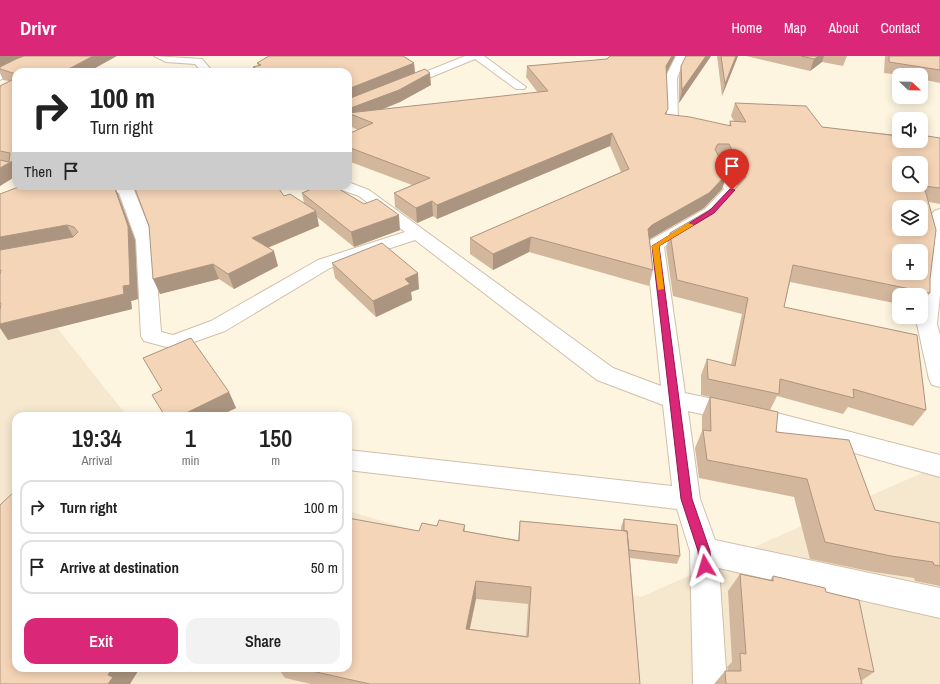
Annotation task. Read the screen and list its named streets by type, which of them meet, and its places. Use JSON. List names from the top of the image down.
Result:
{
  "north": "right",
  "page": {
    "header": "Drivr",
    "nav": [
      "Home",
      "Map",
      "About",
      "Contact"
    ],
    "map_buttons": ["+", "−"],
    "turn": ["100 m", "Turn right"],
    "then": "Then",
    "eta": [
      "19:34",
      "Arrival",
      "1",
      "min",
      "150",
      "m"
    ],
    "list": [
      {
        "name": "Turn right",
        "value": "100 m"
      },
      {
        "name": "Arrive at destination",
        "value": "50 m"
      }
    ],
    "buttons": ["Exit", "Share"]
  }
}
